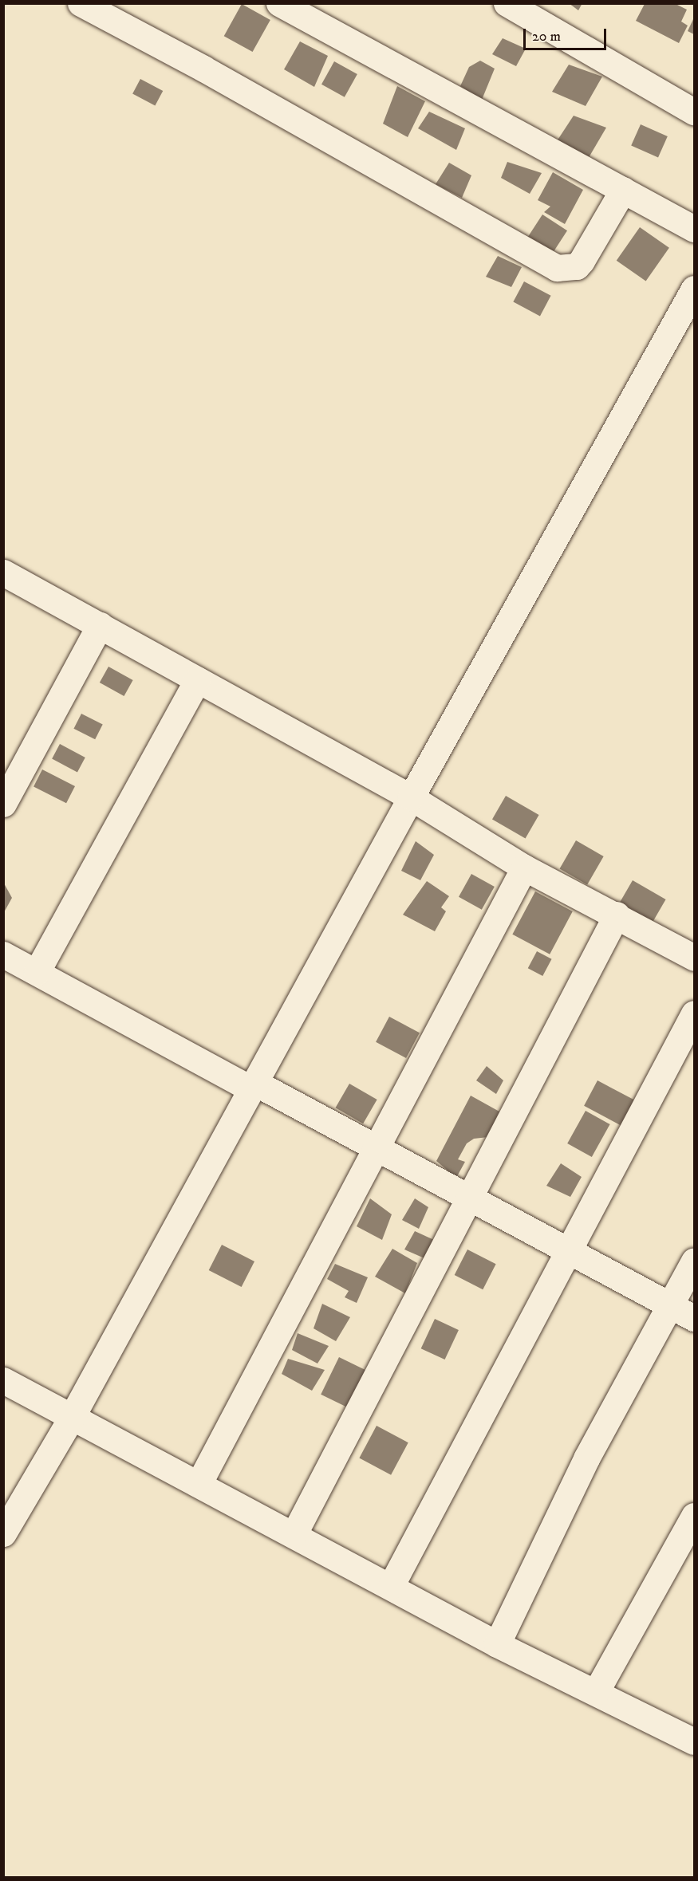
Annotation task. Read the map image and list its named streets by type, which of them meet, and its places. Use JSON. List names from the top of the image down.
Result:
{
  "scale_bar": "20 m"
}
